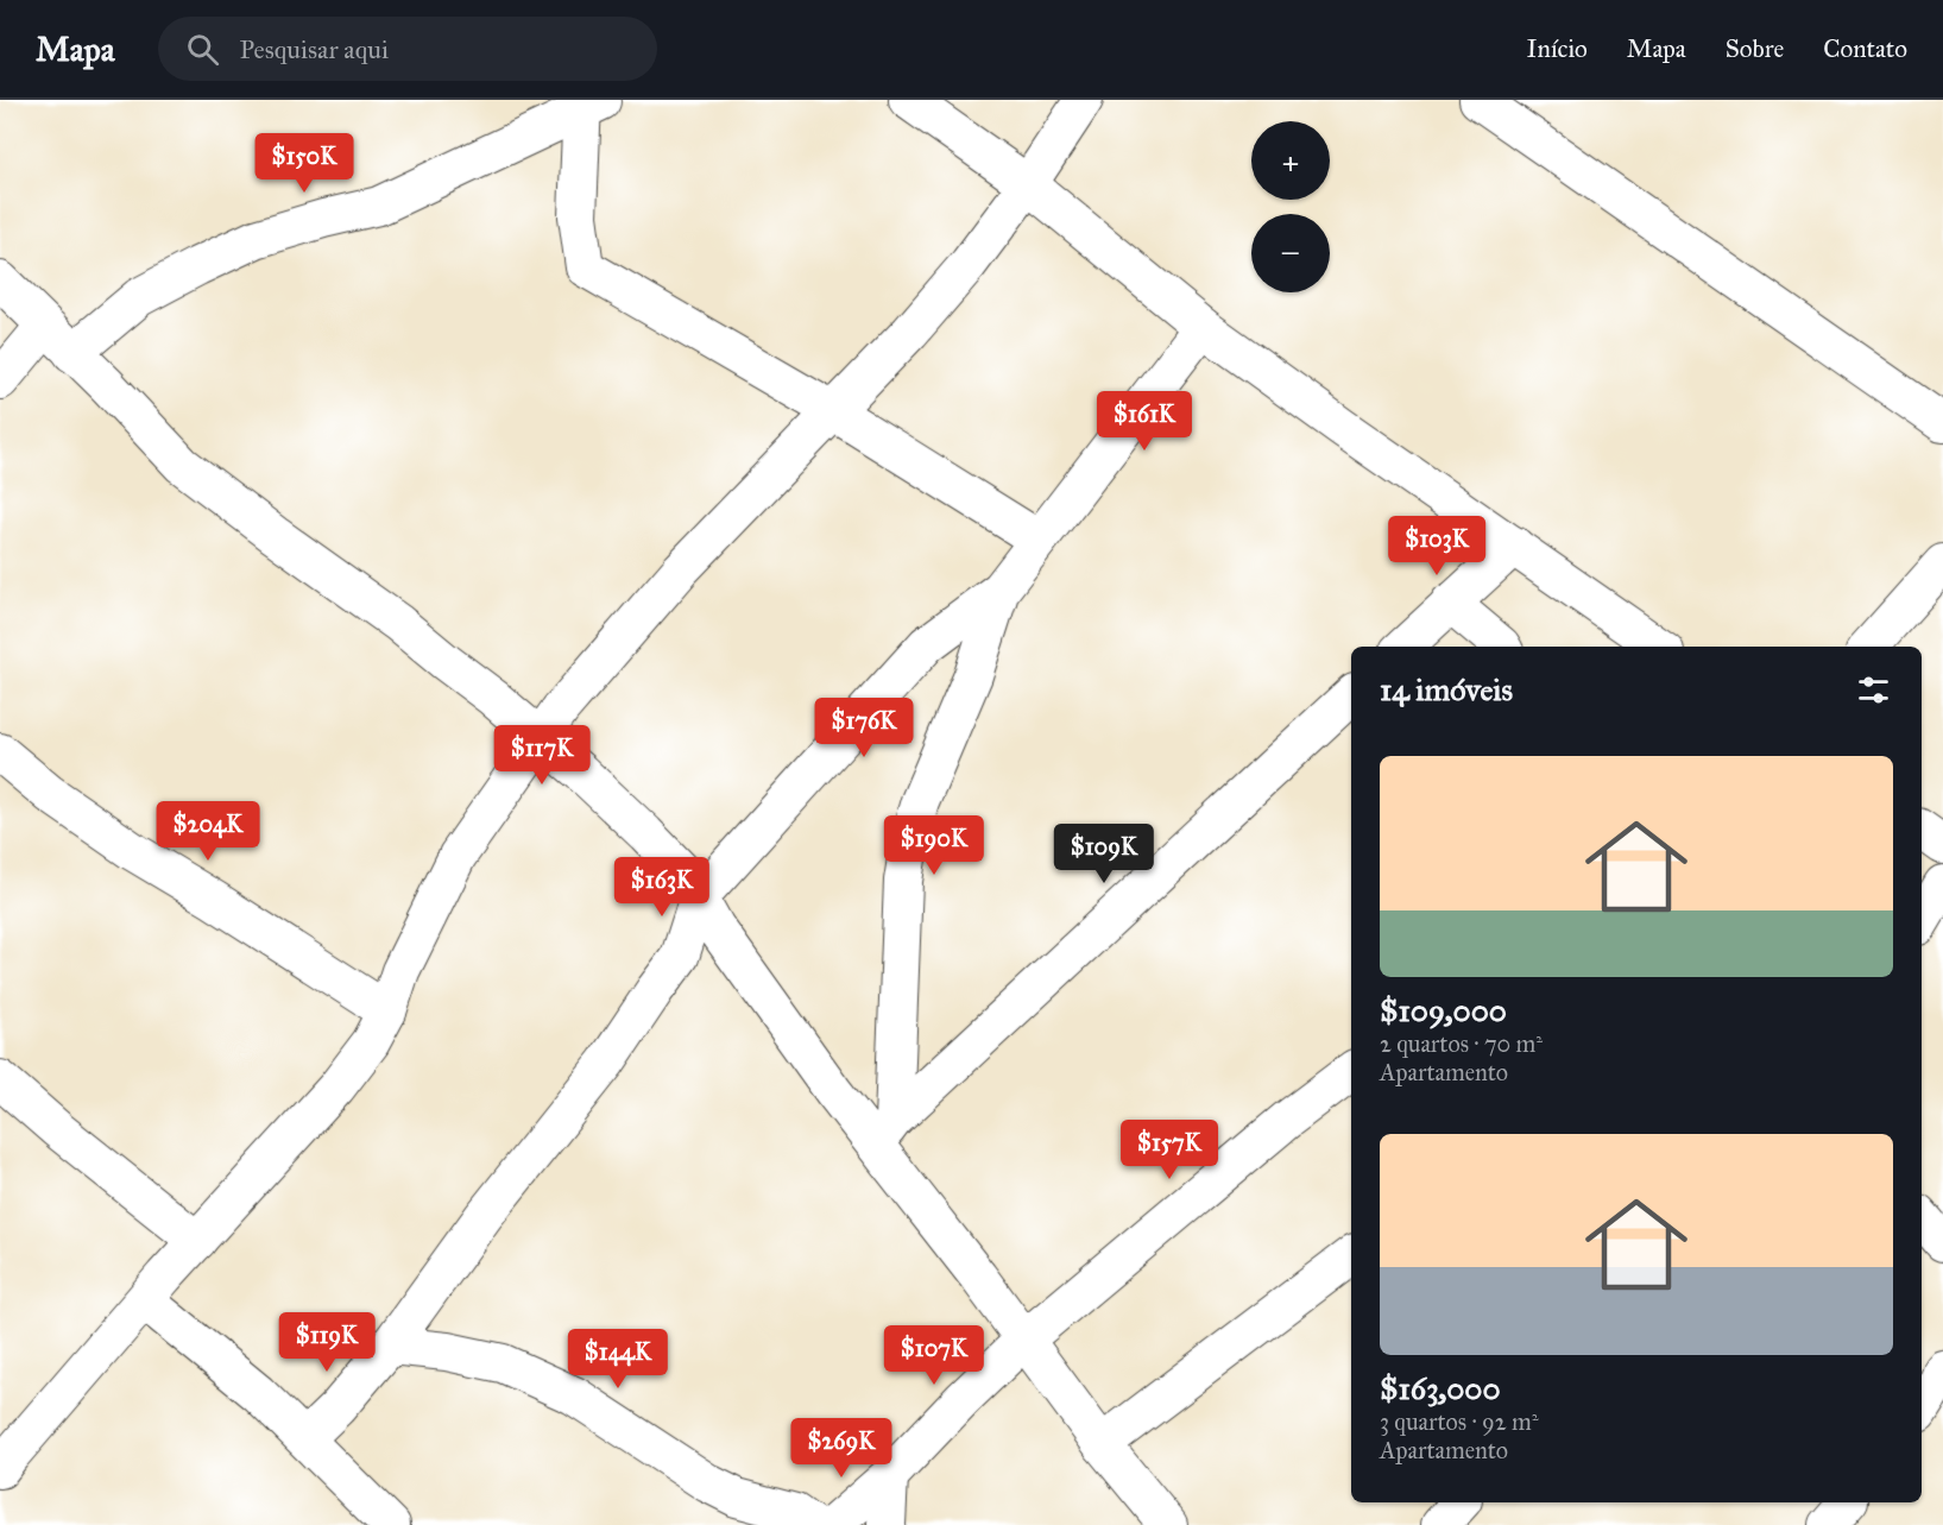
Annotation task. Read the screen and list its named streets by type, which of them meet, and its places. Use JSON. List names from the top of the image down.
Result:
{
  "page": {
    "header": "Mapa",
    "search": "Pesquisar aqui",
    "nav": [
      "Início",
      "Mapa",
      "Sobre",
      "Contato"
    ],
    "map_buttons": ["+", "−"],
    "price": [
      "$150K",
      "$161K",
      "$103K",
      "$176K",
      "$117K",
      "$204K",
      "$190K",
      "$109K",
      "$163K",
      "$157K",
      "$119K",
      "$107K",
      "$144K",
      "$269K"
    ],
    "heading": "14 imóveis",
    "list": [
      {
        "name": "$109,000",
        "note": "2 quartos · 70 m² · Apartamento"
      },
      {
        "name": "$163,000",
        "note": "3 quartos · 92 m² · Apartamento"
      }
    ]
  }
}
